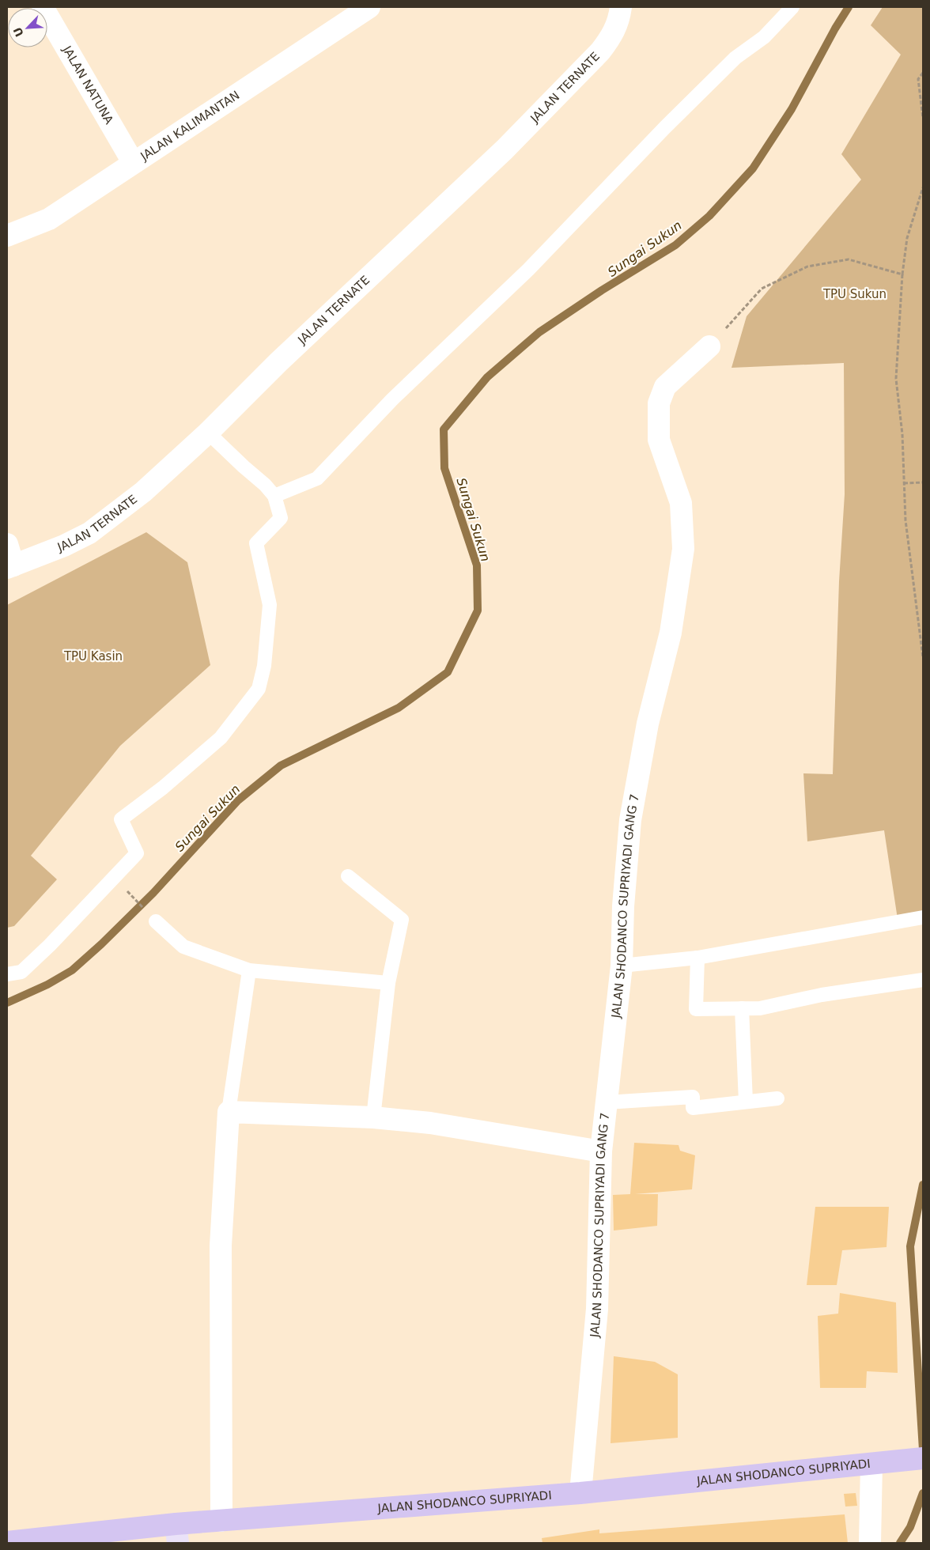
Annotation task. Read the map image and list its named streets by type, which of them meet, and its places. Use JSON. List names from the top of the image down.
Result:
{
  "streets": {
    "main road": ["JALAN SHODANCO SUPRIYADI"],
    "street": [
      "JALAN NATUNA",
      "JALAN TERNATE",
      "JALAN KALIMANTAN",
      "JALAN SHODANCO SUPRIYADI GANG 7"
    ]
  },
  "crossings": [
    ["JALAN NATUNA", "JALAN KALIMANTAN"],
    ["JALAN SHODANCO SUPRIYADI GANG 7", "JALAN SHODANCO SUPRIYADI"]
  ],
  "water": ["Sungai Sukun"],
  "parks": ["TPU Sukun", "TPU Kasin"],
  "north": "bottom left"
}
